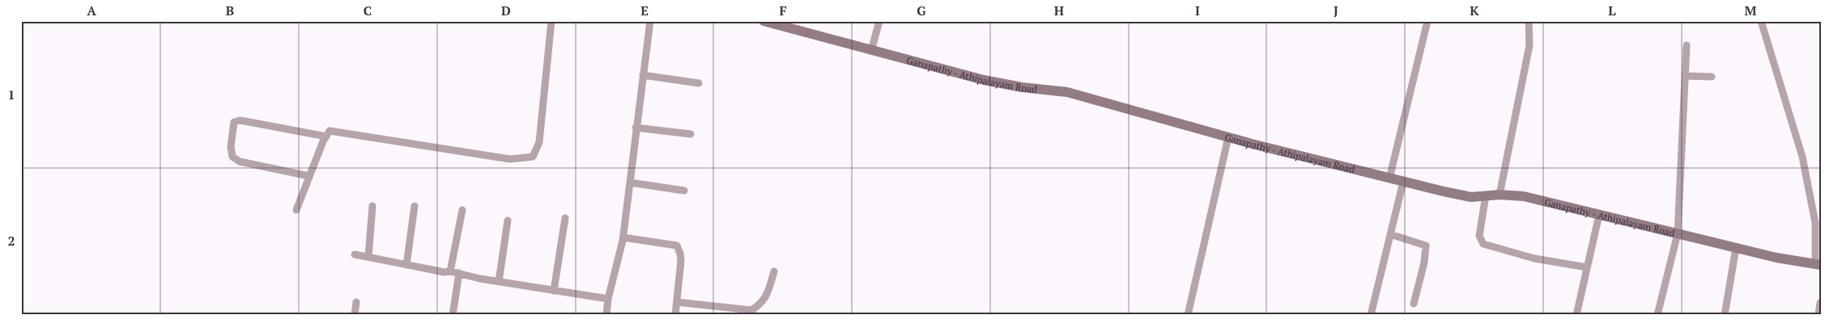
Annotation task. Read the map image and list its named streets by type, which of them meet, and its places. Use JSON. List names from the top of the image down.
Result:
{
  "streets": {
    "main road": ["Ganapathy - Athipalayam Road"]
  },
  "grid": {
    "columns": [
      "A",
      "B",
      "C",
      "D",
      "E",
      "F",
      "G",
      "H",
      "I",
      "J",
      "K",
      "L",
      "M"
    ],
    "rows": ["1", "2"]
  }
}
